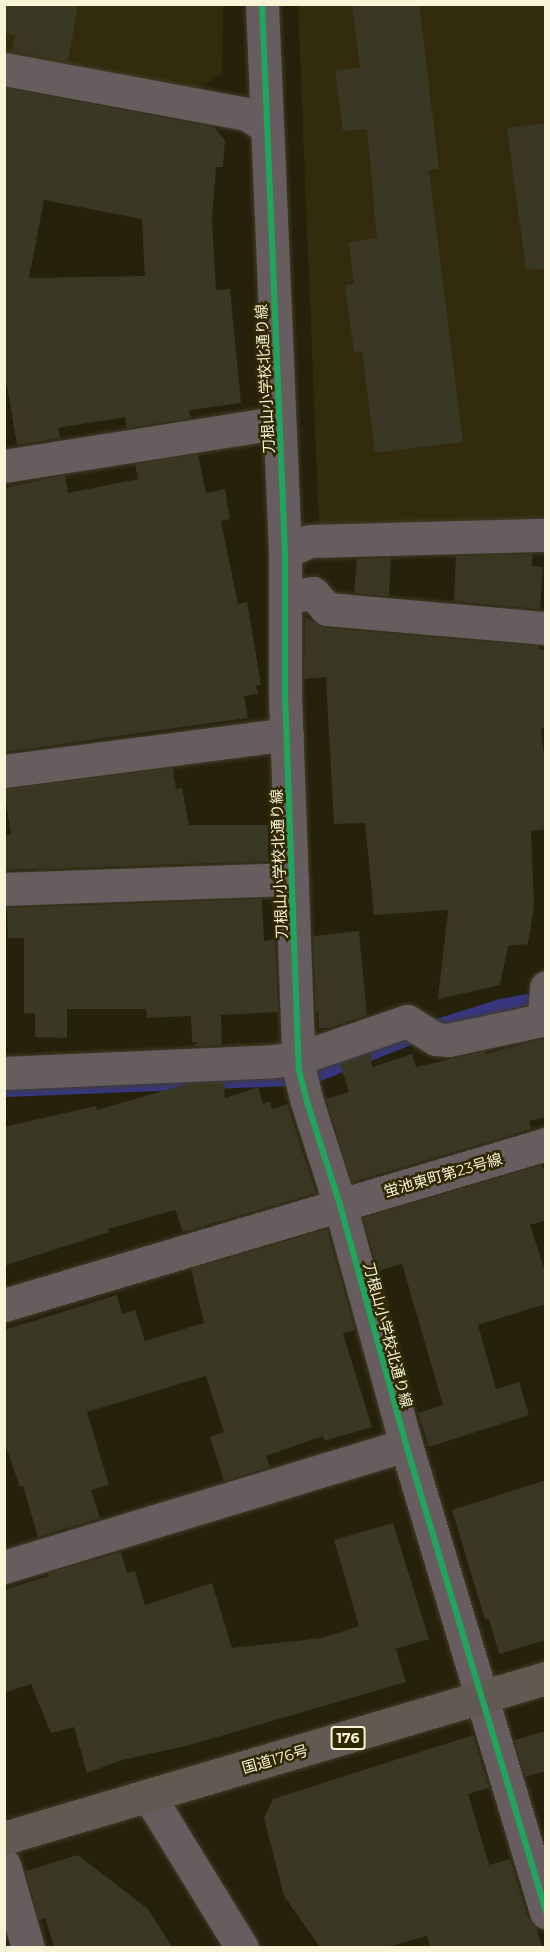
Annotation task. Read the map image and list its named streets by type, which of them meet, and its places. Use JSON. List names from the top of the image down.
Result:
{
  "streets": {
    "highway": ["176", "国道176号"],
    "street": ["刀根山小学校北通り線", "蛍池東町第23号線"]
  },
  "crossings": [
    ["刀根山小学校北通り線", "蛍池東町第23号線"],
    ["刀根山小学校北通り線", "国道176号"]
  ]
}
